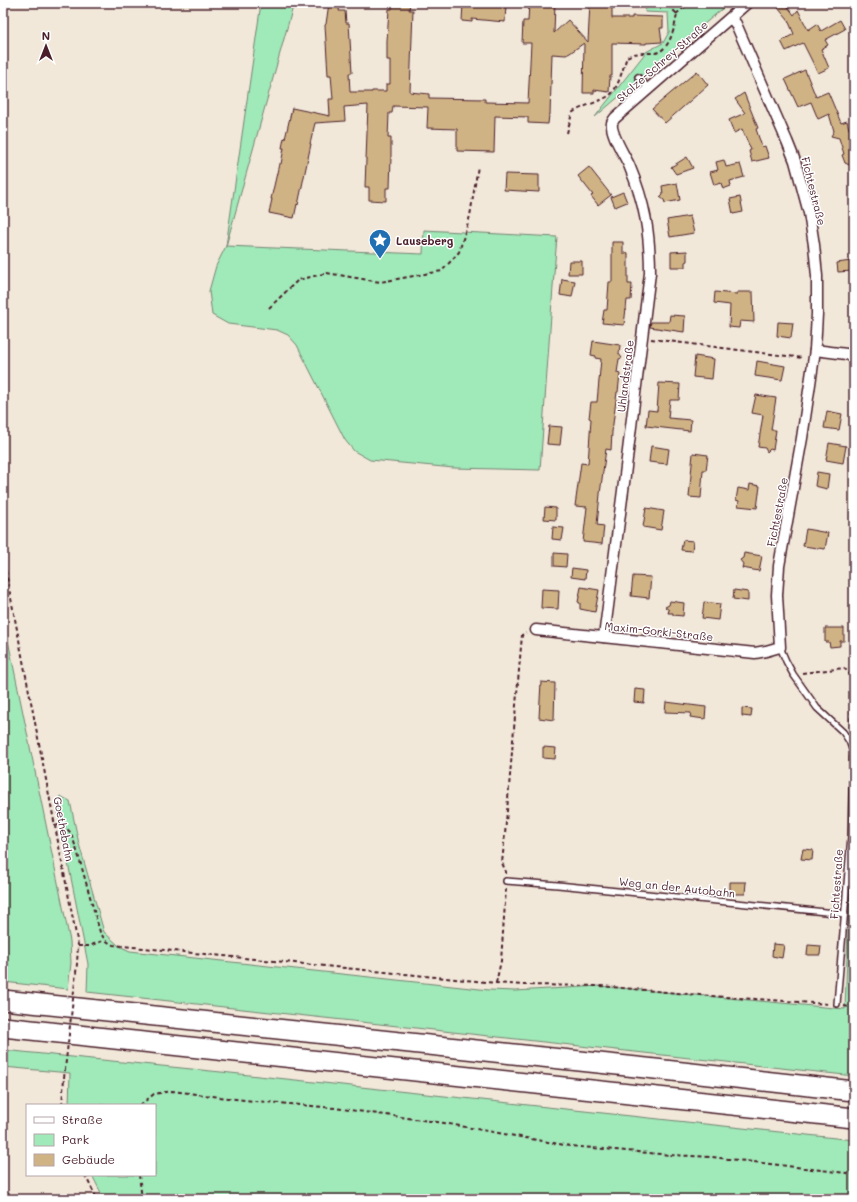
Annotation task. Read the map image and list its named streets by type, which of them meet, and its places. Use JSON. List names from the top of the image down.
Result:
{
  "streets": {
    "street": [
      "Stolze-Schrey-Straße",
      "Fichtestraße",
      "Uhlandstraße",
      "Maxim-Gorki-Straße"
    ],
    "lane": ["Weg an der Autobahn"],
    "path": ["Goethebahn"]
  },
  "crossings": [
    ["Stolze-Schrey-Straße", "Fichtestraße"],
    ["Stolze-Schrey-Straße", "Uhlandstraße"],
    ["Fichtestraße", "Maxim-Gorki-Straße"],
    ["Fichtestraße", "Weg an der Autobahn"],
    ["Uhlandstraße", "Maxim-Gorki-Straße"]
  ],
  "places": {
    "place": ["Lauseberg"]
  },
  "legend": ["Straße", "Park", "Gebäude"],
  "north": "top"
}
